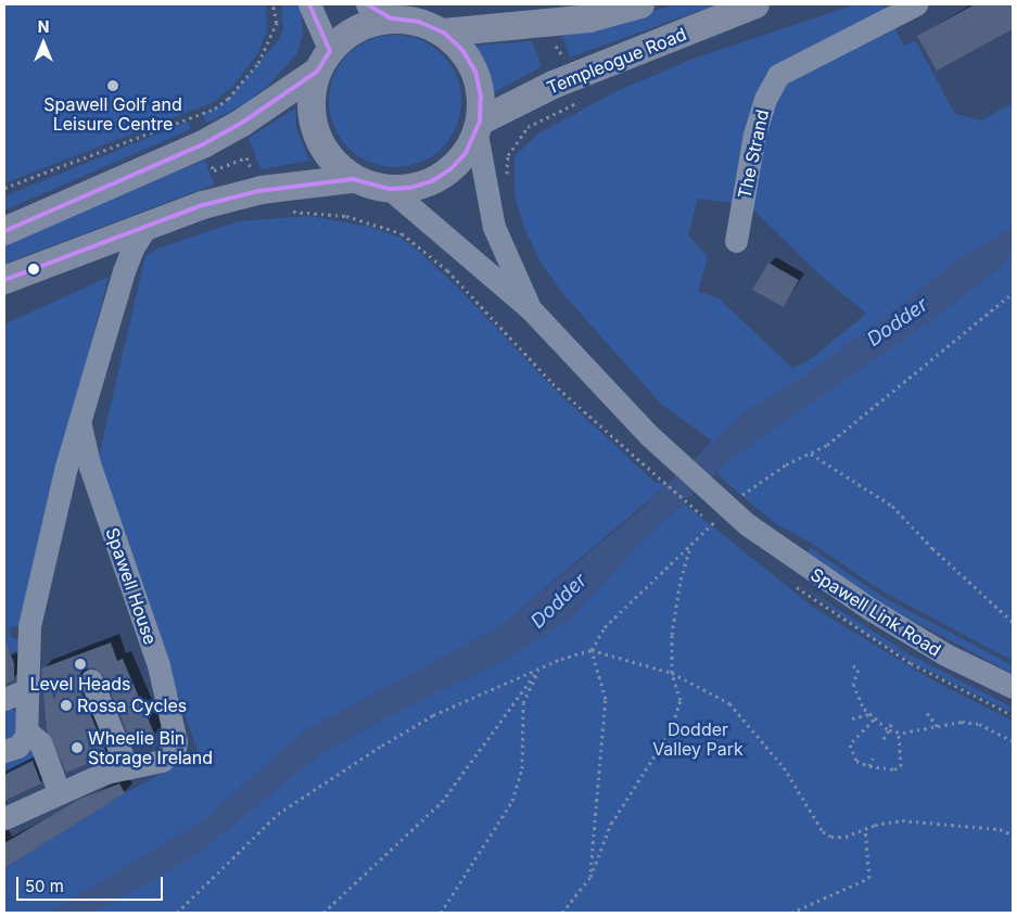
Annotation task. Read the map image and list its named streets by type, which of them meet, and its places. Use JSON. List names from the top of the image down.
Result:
{
  "streets": {
    "main road": ["Templeogue Road"],
    "street": ["The Strand", "Spawell House", "Spawell Link Road"]
  },
  "water": ["Dodder"],
  "parks": ["Dodder Valley Park"],
  "places": [
    "Spawell Golf and Leisure Centre",
    "Level Heads",
    "Rossa Cycles",
    "Wheelie Bin Storage Ireland"
  ],
  "scale_bar": "50 m",
  "north": "top"
}
